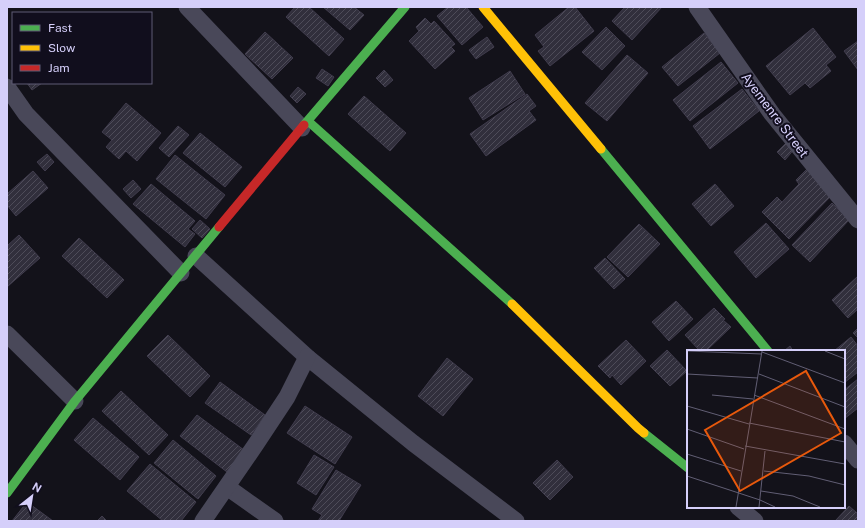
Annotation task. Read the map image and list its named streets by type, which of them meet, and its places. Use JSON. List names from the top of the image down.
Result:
{
  "streets": {
    "street": ["Ayemenre Street"]
  },
  "legend": ["Fast", "Slow", "Jam"],
  "north": "top right"
}
